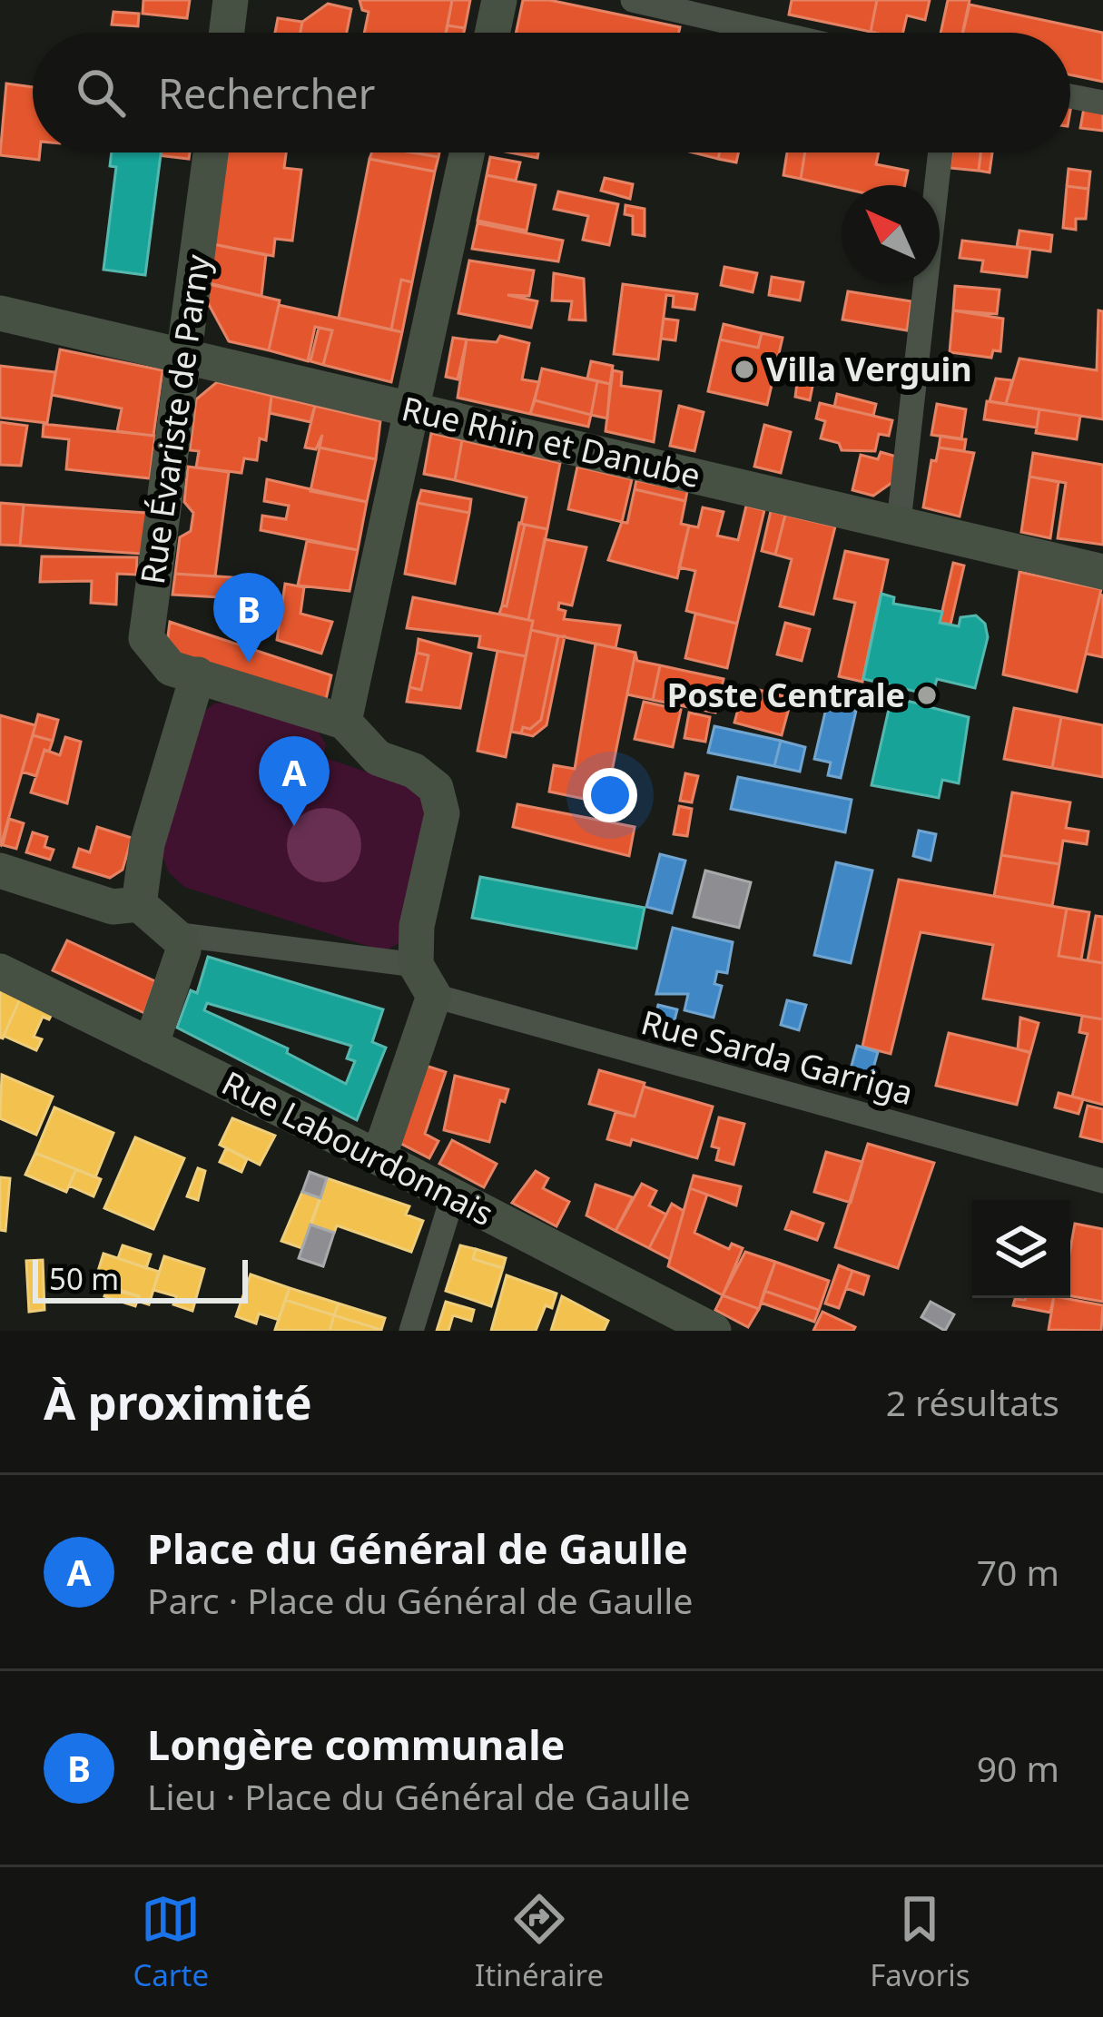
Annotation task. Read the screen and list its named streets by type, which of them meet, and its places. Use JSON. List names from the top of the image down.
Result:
{
  "streets": {
    "street": [
      "Rue Évariste de Parny",
      "Rue Rhin et Danube",
      "Rue Sarda Garriga",
      "Rue Labourdonnais"
    ]
  },
  "crossings": [
    ["Rue Évariste de Parny", "Rue Rhin et Danube"]
  ],
  "places": ["Villa Verguin", "Poste Centrale"],
  "scale_bar": "50 m",
  "north": "top left",
  "page": {
    "search": "Rechercher",
    "pins": ["B", "A"],
    "scale": "50 m",
    "heading": ["À proximité", "2 résultats"],
    "list": [
      {
        "mark": "A",
        "name": "Place du Général de Gaulle",
        "note": "Parc · Place du Général de Gaulle",
        "value": "70 m"
      },
      {
        "mark": "B",
        "name": "Longère communale",
        "note": "Lieu · Place du Général de Gaulle",
        "value": "90 m"
      }
    ],
    "nav": ["Carte", "Itinéraire", "Favoris"]
  }
}
